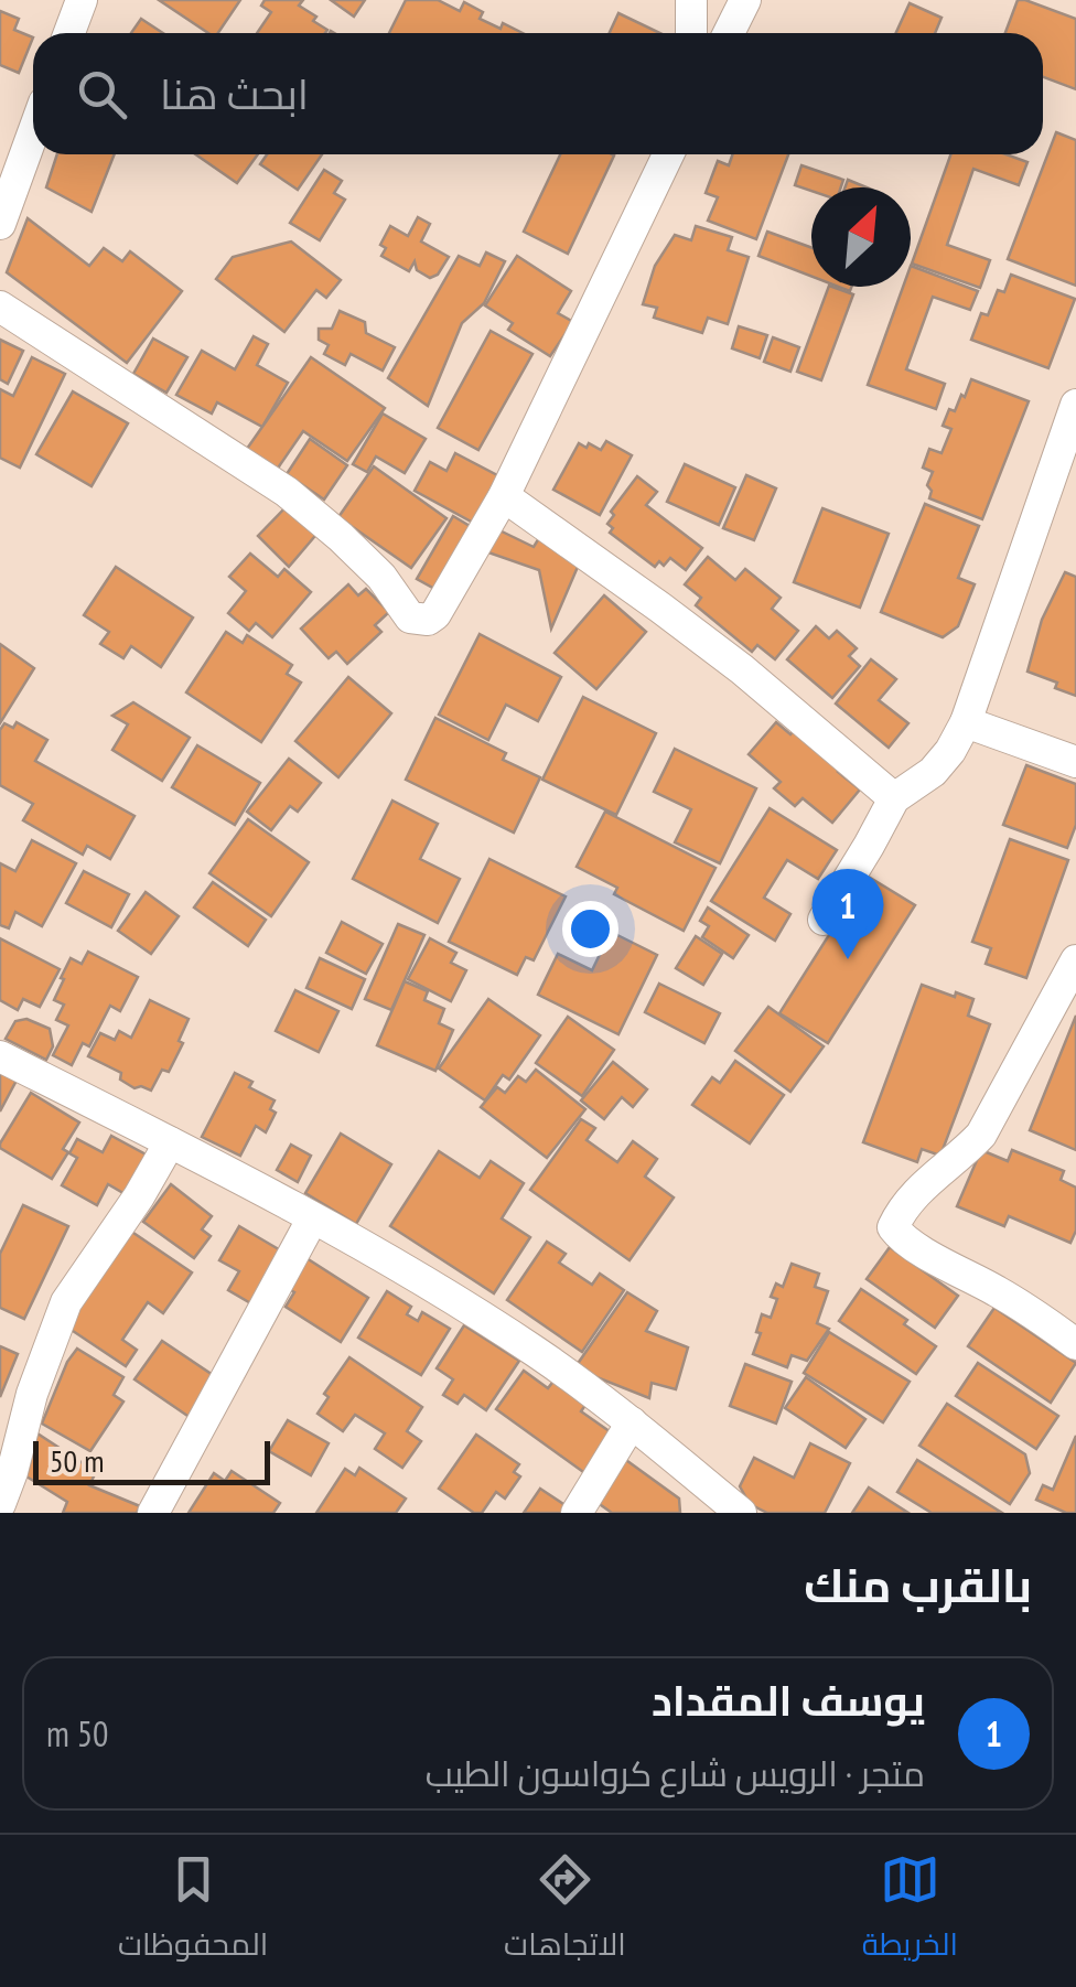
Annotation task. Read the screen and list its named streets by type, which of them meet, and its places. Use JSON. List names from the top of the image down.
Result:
{
  "scale_bar": "50 m",
  "north": "top right",
  "page": {
    "search": "ابحث هنا",
    "pins": "1",
    "scale": "50 m",
    "heading": "بالقرب منك",
    "list": [
      {
        "mark": "1",
        "name": "يوسف المقداد",
        "note": "متجر · الرويس شارع كرواسون الطيب",
        "value": "50 m"
      }
    ],
    "nav": ["الخريطة", "الاتجاهات", "المحفوظات"]
  }
}
